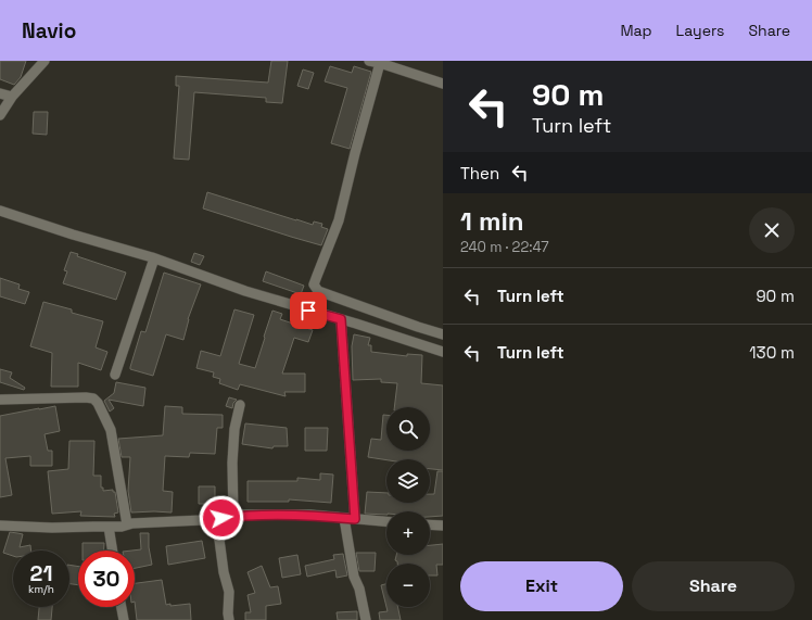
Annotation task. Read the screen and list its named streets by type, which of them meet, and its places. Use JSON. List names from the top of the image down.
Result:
{
  "page": {
    "header": "Navio",
    "nav": ["Map", "Layers", "Share"],
    "turn": ["90 m", "Turn left"],
    "then": "Then",
    "heading": ["1 min", "240 m · 22:47"],
    "list": [
      {
        "name": "Turn left",
        "value": "90 m"
      },
      {
        "name": "Turn left",
        "value": "130 m"
      }
    ],
    "map_buttons": ["+", "−"],
    "speed": "21 km/h",
    "limit": "30",
    "buttons": ["Exit", "Share"]
  }
}
